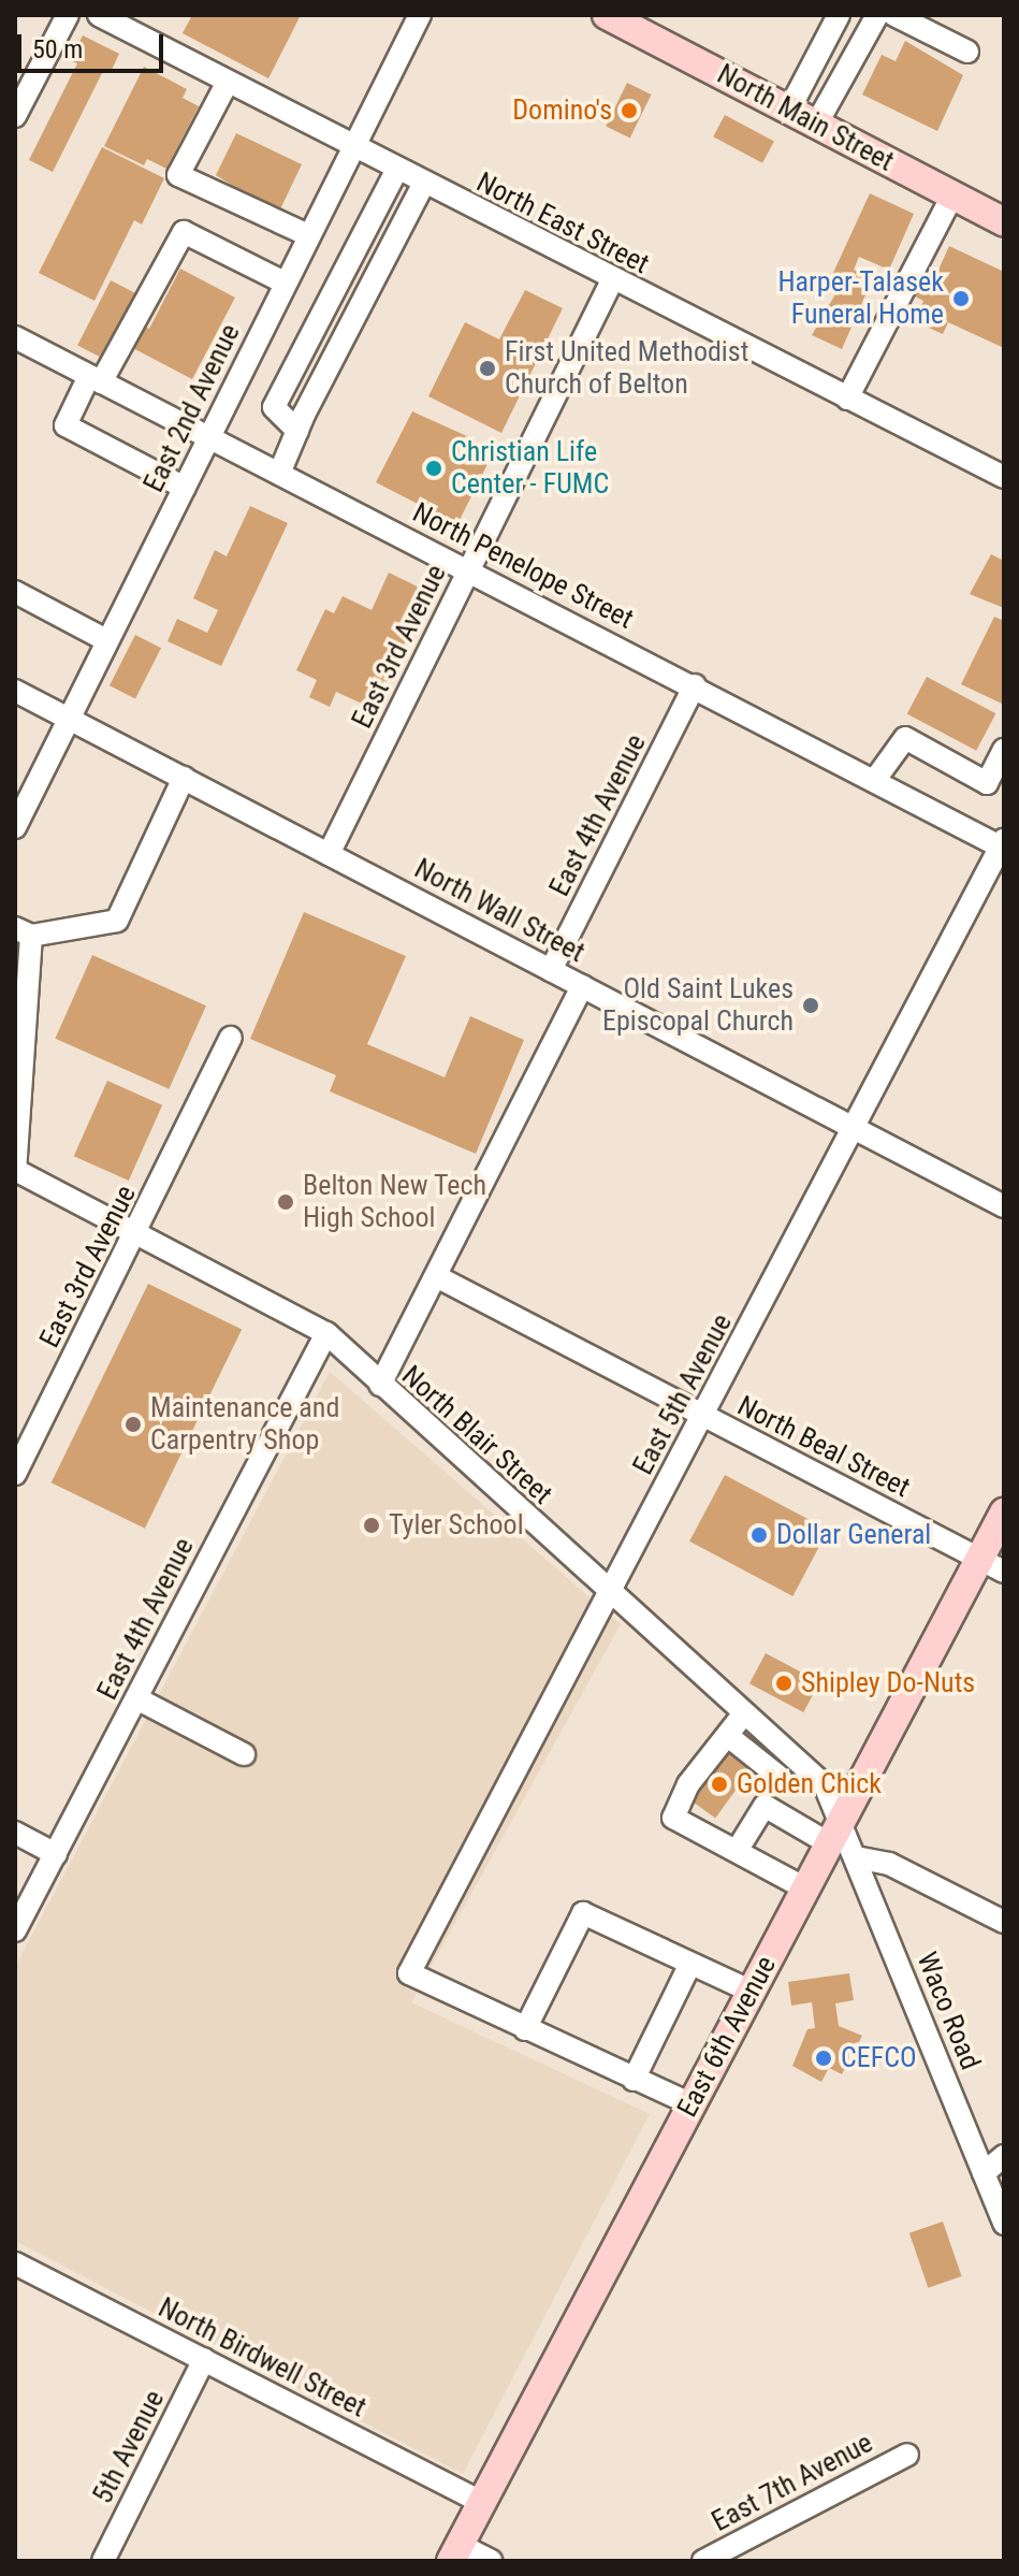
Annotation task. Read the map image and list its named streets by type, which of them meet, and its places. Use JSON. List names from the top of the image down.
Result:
{
  "streets": {
    "main road": ["North Main Street", "East 6th Avenue"],
    "street": [
      "North East Street",
      "East 2nd Avenue",
      "North Penelope Street",
      "East 3rd Avenue",
      "East 4th Avenue",
      "North Wall Street",
      "East 5th Avenue",
      "North Blair Street",
      "North Beal Street",
      "Waco Road",
      "North Birdwell Street",
      "5th Avenue",
      "East 7th Avenue"
    ]
  },
  "crossings": [
    ["North East Street", "East 2nd Avenue"],
    ["North East Street", "East 3rd Avenue"],
    ["East 2nd Avenue", "North Penelope Street"],
    ["East 2nd Avenue", "North Wall Street"],
    ["North Penelope Street", "East 3rd Avenue"],
    ["North Penelope Street", "East 4th Avenue"],
    ["North Penelope Street", "East 5th Avenue"],
    ["East 3rd Avenue", "North Wall Street"],
    ["East 3rd Avenue", "North Blair Street"],
    ["East 4th Avenue", "North Wall Street"],
    ["East 4th Avenue", "North Blair Street"],
    ["North Wall Street", "East 5th Avenue"],
    ["East 5th Avenue", "North Blair Street"],
    ["East 5th Avenue", "North Beal Street"],
    ["North Blair Street", "Waco Road"],
    ["North Blair Street", "East 6th Avenue"],
    ["North Beal Street", "East 6th Avenue"],
    ["Waco Road", "East 6th Avenue"],
    ["East 6th Avenue", "North Birdwell Street"],
    ["North Birdwell Street", "5th Avenue"]
  ],
  "places": [
    "Domino's",
    "Harper-Talasek Funeral Home",
    "First United Methodist Church of Belton",
    "Christian Life Center - FUMC",
    "Old Saint Lukes Episcopal Church",
    "Belton New Tech High School",
    "Maintenance and Carpentry Shop",
    "Tyler School",
    "Dollar General",
    "Shipley Do-Nuts",
    "Golden Chick",
    "CEFCO"
  ],
  "scale_bar": "50 m"
}
